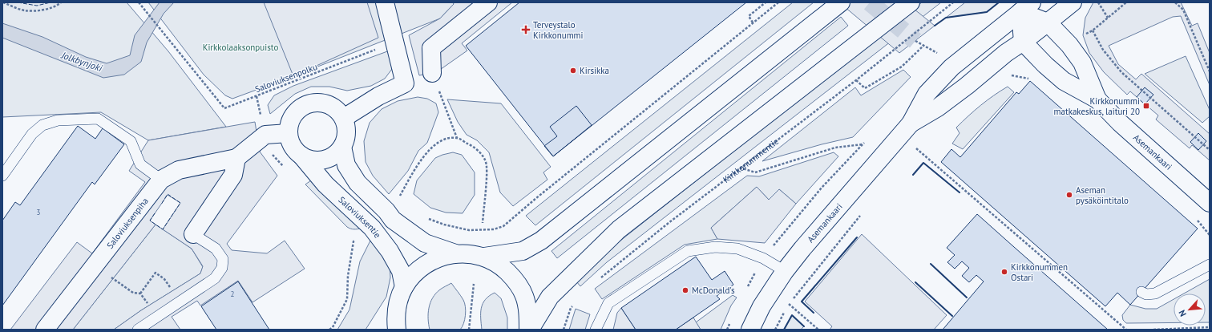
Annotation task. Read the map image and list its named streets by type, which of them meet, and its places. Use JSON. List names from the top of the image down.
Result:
{
  "streets": {
    "street": ["Asemankaari", "Saloviuksentie", "Saloviuksenpiha"],
    "path": ["Saloviuksenpolku", "Kirkkonummentie"]
  },
  "crossings": [
    ["Saloviuksentie", "Saloviuksenpiha"]
  ],
  "water": ["Jolkbynjoki"],
  "parks": ["Kirkkolaaksonpuisto"],
  "places": {
    "health": ["Terveystalo Kirkkonummi"],
    "other": [
      "Kirsikka",
      "Aseman pysäköintitalo",
      "Kirkkonummen Ostari",
      "McDonald's"
    ],
    "transit": ["Kirkkonummi matkakeskus, laituri 20"]
  },
  "house_numbers": ["3", "2"],
  "north": "bottom left"
}
